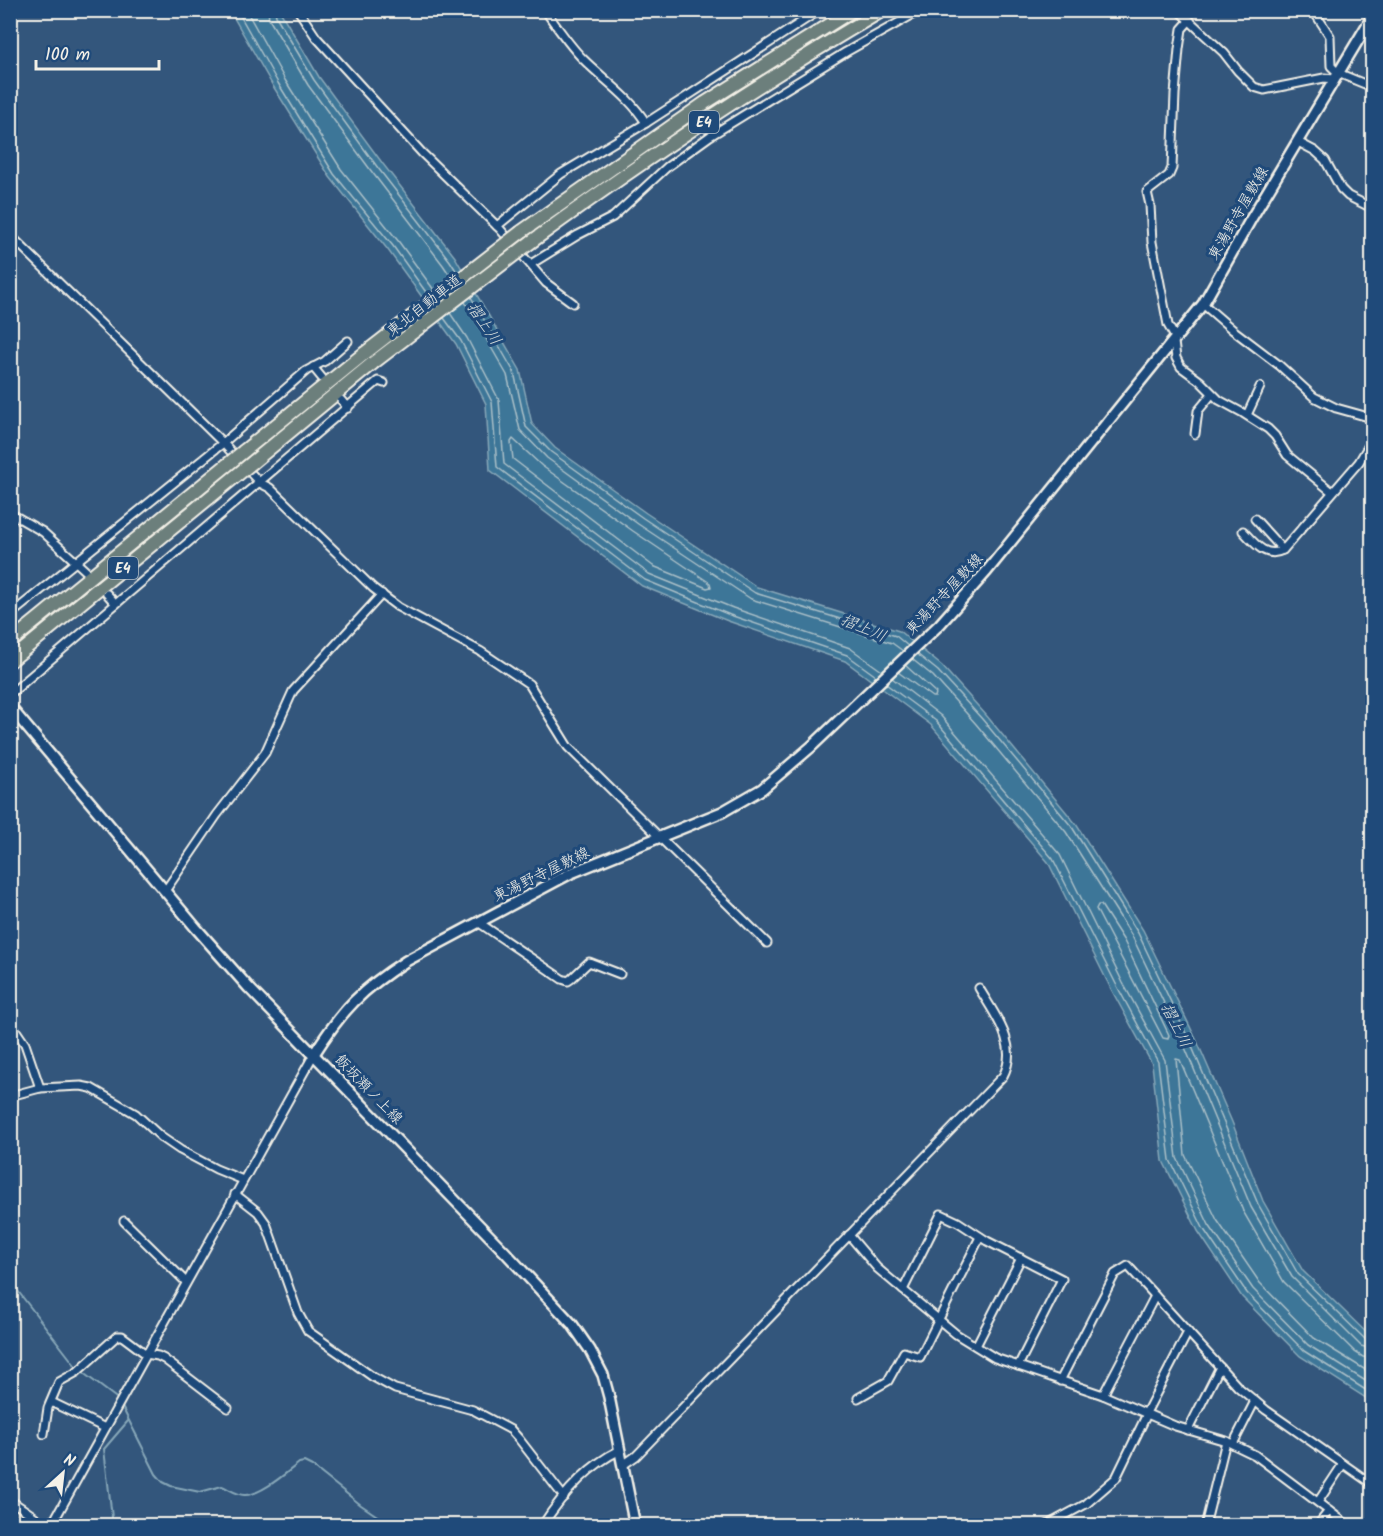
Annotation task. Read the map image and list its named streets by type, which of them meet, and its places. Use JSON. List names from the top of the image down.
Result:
{
  "streets": {
    "highway": ["E4", "東北自動車道"],
    "main road": ["東湯野寺屋敷線", "飯坂瀬ノ上線"]
  },
  "crossings": [
    ["東湯野寺屋敷線", "飯坂瀬ノ上線"]
  ],
  "water": ["摺上川"],
  "scale_bar": "100 m",
  "north": "top right"
}
